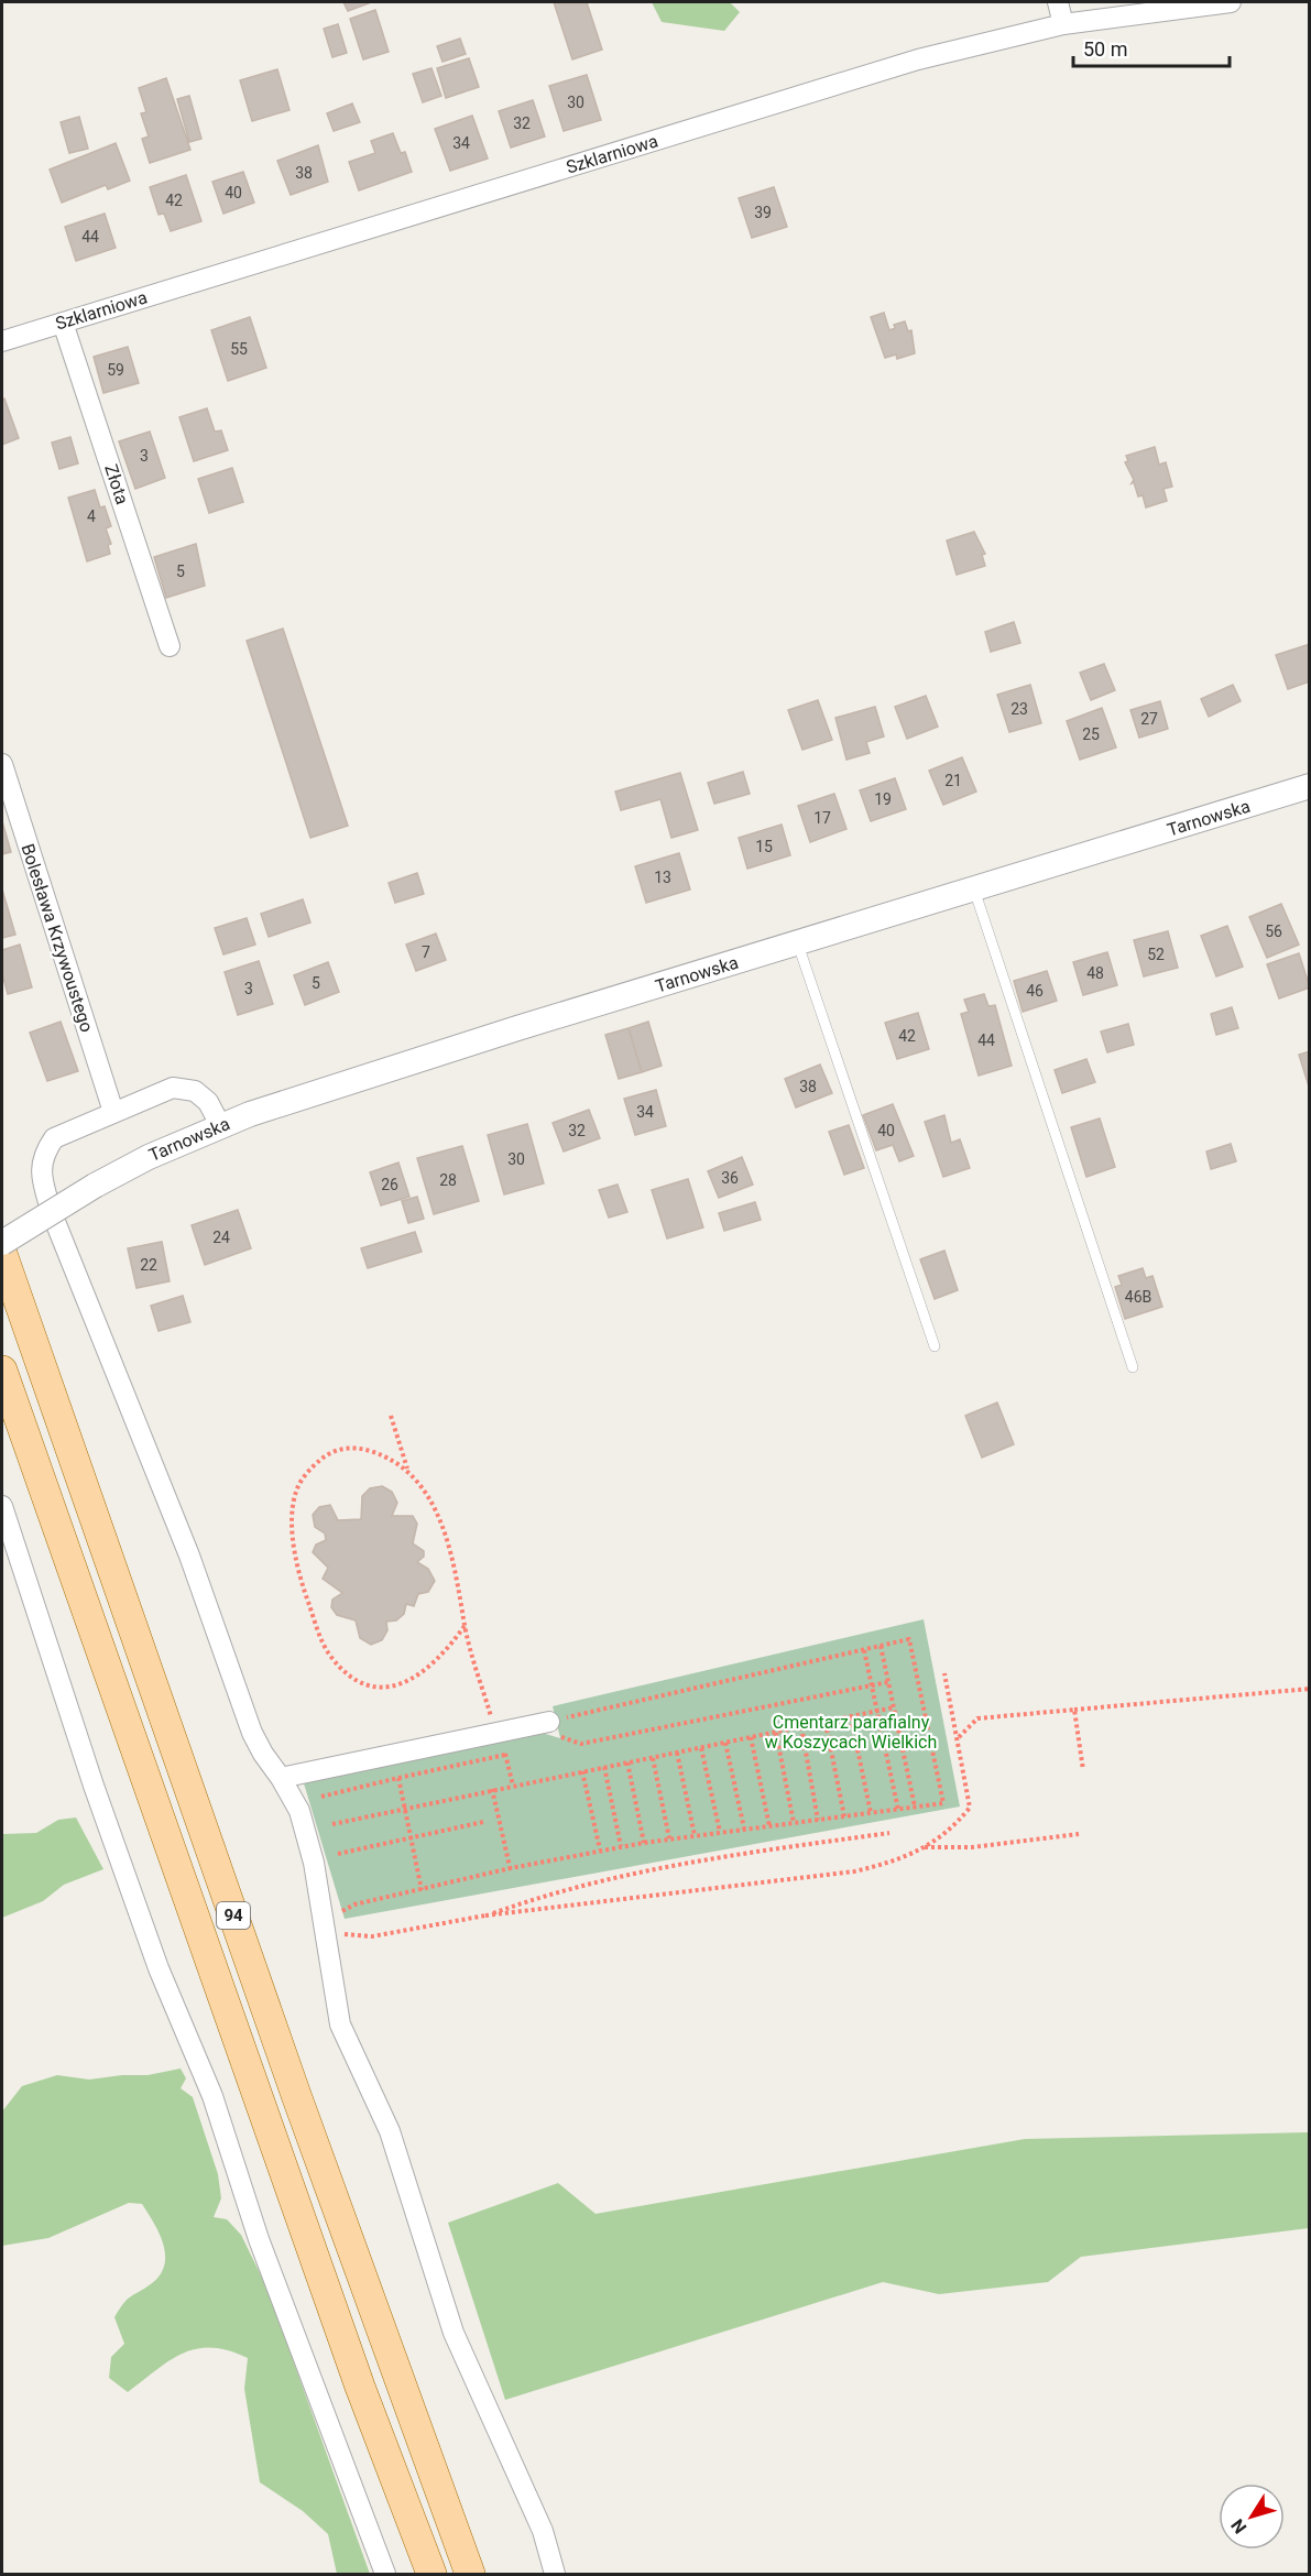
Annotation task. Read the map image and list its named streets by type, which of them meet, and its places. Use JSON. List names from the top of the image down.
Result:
{
  "streets": {
    "main road": ["94"],
    "street": [
      "Szklarniowa",
      "Złota",
      "Tarnowska",
      "Bolesława Krzywoustego"
    ]
  },
  "crossings": [
    ["Szklarniowa", "Złota"]
  ],
  "parks": ["Cmentarz parafialny w Koszycach Wielkich"],
  "house_numbers": [
    "30",
    "32",
    "34",
    "38",
    "40",
    "42",
    "39",
    "44",
    "55",
    "59",
    "3",
    "4",
    "5",
    "23",
    "27",
    "25",
    "21",
    "19",
    "17",
    "15",
    "13",
    "56",
    "7",
    "52",
    "48",
    "5",
    "3",
    "46",
    "42",
    "44",
    "38",
    "34",
    "32",
    "40",
    "30",
    "36",
    "28",
    "26",
    "24",
    "22",
    "46B"
  ],
  "scale_bar": "50 m",
  "north": "bottom left"
}
